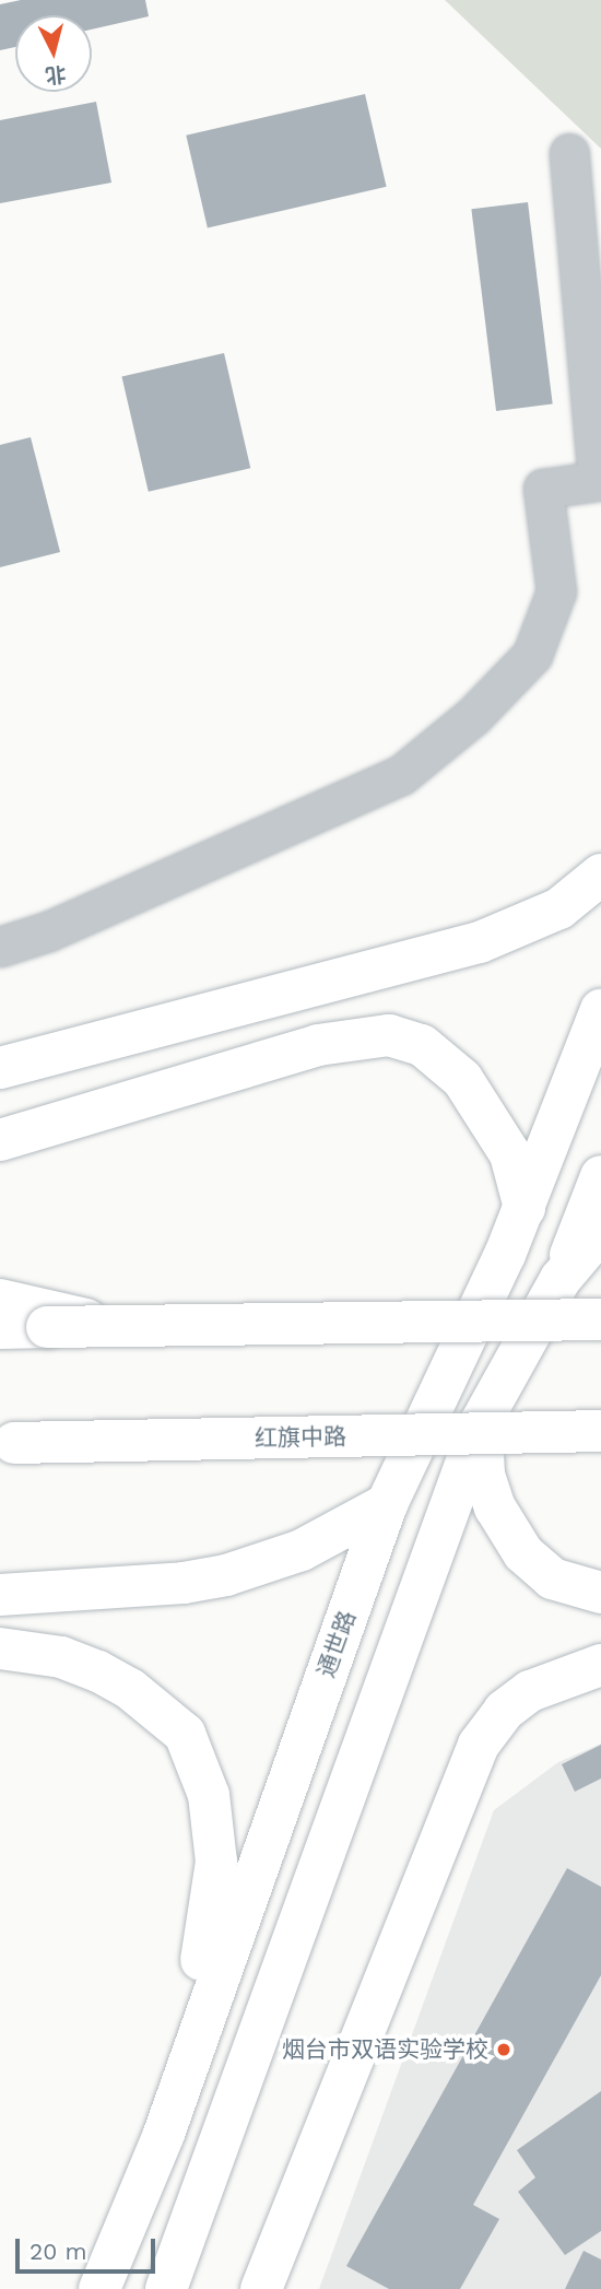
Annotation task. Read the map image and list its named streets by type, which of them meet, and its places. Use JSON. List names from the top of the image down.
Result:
{
  "streets": {
    "main road": ["红旗中路", "通世路"]
  },
  "places": ["烟台市双语实验学校"],
  "scale_bar": "20 m",
  "north": "bottom"
}
